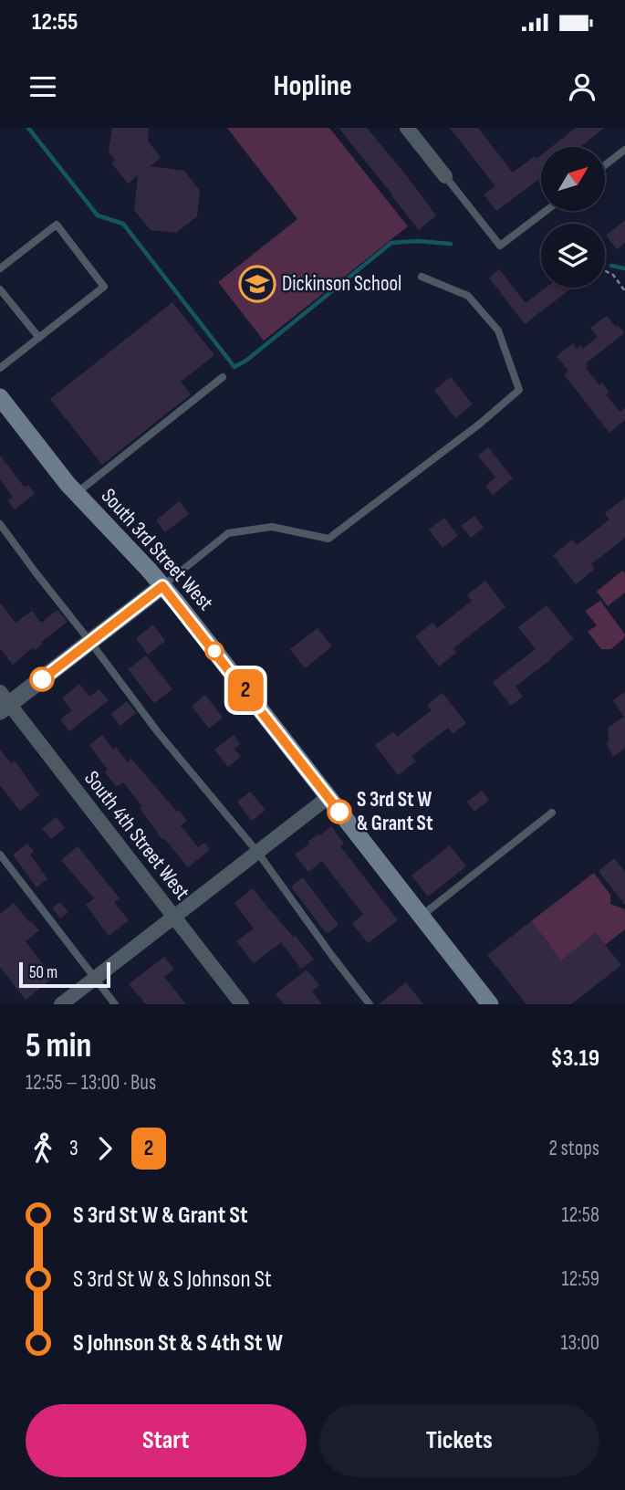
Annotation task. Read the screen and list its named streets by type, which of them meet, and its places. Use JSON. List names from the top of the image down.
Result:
{
  "streets": {
    "main road": ["South 3rd Street West"],
    "street": ["South 4th Street West"]
  },
  "places": {
    "school or university": ["Dickinson School"],
    "other": ["S 3rd St W & Grant St"]
  },
  "lines": ["bus line 2"],
  "scale_bar": "50 m",
  "north": "top right",
  "page": {
    "status": "12:55",
    "header": "Hopline",
    "on_map": "2",
    "scale": "50 m",
    "heading": ["5 min", "12:55 – 13:00 · Bus", "$3.19"],
    "legs": ["3", "2", "2 stops"],
    "list": [
      {
        "name": "S 3rd St W & Grant St",
        "value": "12:58"
      },
      {
        "name": "S 3rd St W & S Johnson St",
        "value": "12:59"
      },
      {
        "name": "S Johnson St & S 4th St W",
        "value": "13:00"
      }
    ],
    "buttons": ["Start", "Tickets"]
  }
}
